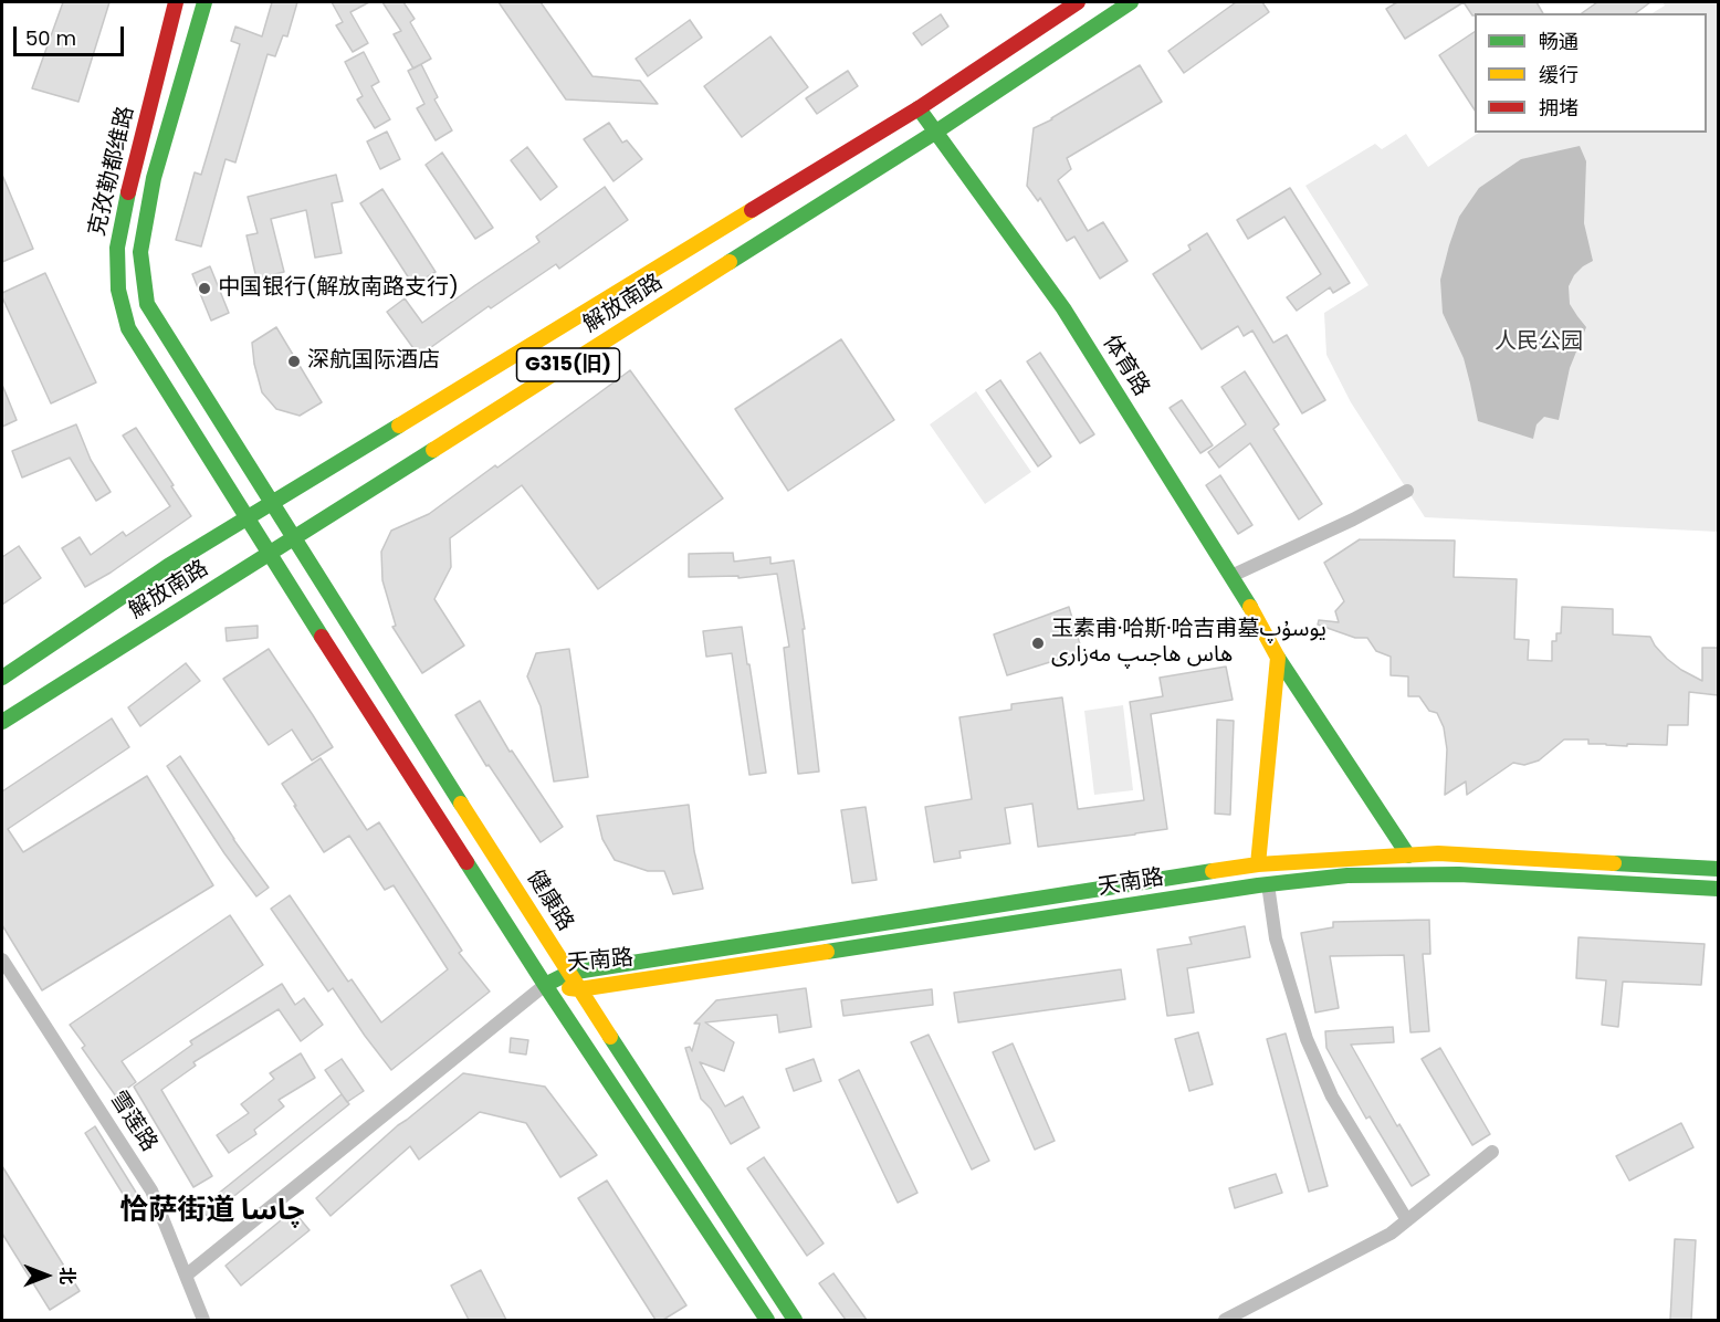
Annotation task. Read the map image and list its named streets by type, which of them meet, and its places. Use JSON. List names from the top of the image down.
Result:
{
  "streets": {
    "main road": [
      "克孜勒都维路",
      "解放南路",
      "G315(旧)",
      "体育路",
      "天南路",
      "健康路"
    ],
    "street": ["雪莲路"]
  },
  "crossings": [
    ["克孜勒都维路", "解放南路"],
    ["克孜勒都维路", "健康路"],
    ["解放南路", "体育路"],
    ["解放南路", "健康路"],
    ["体育路", "天南路"],
    ["天南路", "健康路"]
  ],
  "districts": ["恰萨街道 چاسا"],
  "parks": ["人民公园"],
  "places": ["中国银行(解放南路支行)", "深航国际酒店", "玉素甫·哈斯·哈吉甫墓يوسۇپ ھاس ھاجىپ مەزارى"],
  "legend": ["畅通", "缓行", "拥堵"],
  "scale_bar": "50 m",
  "north": "right"
}
